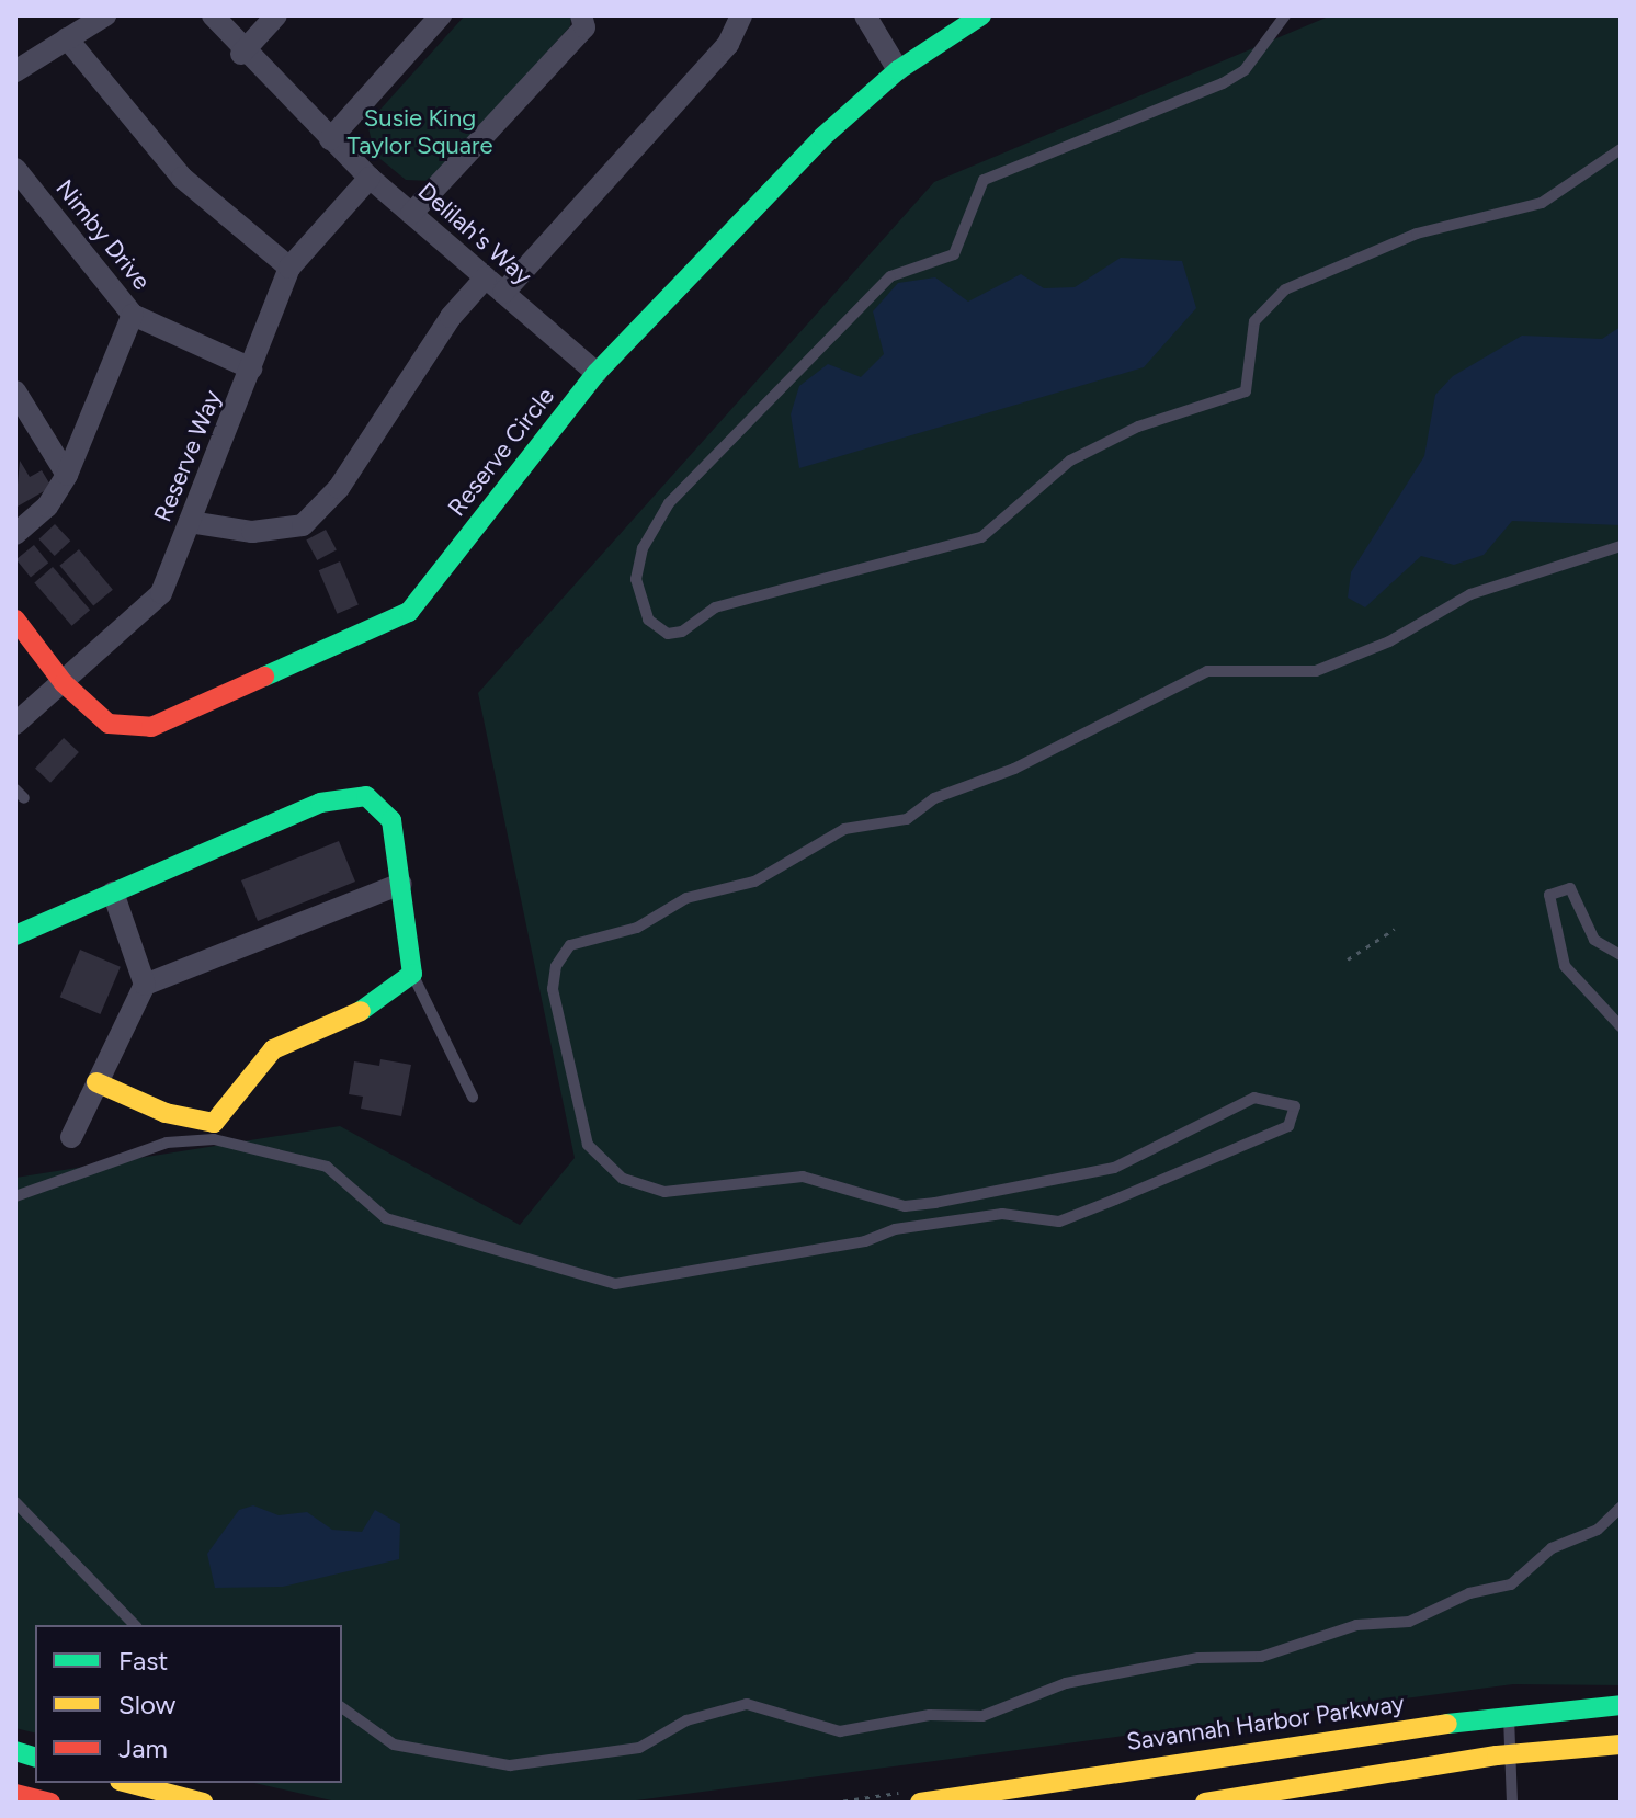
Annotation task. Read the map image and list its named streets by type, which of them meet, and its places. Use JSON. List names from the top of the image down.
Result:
{
  "streets": {
    "street": [
      "Delilah's Way",
      "Nimby Drive",
      "Reserve Circle",
      "Reserve Way",
      "Savannah Harbor Parkway"
    ]
  },
  "crossings": [
    ["Delilah's Way", "Reserve Circle"],
    ["Delilah's Way", "Reserve Way"],
    ["Nimby Drive", "Reserve Way"],
    ["Reserve Circle", "Reserve Way"]
  ],
  "parks": ["Susie King Taylor Square"],
  "legend": ["Fast", "Slow", "Jam"]
}
